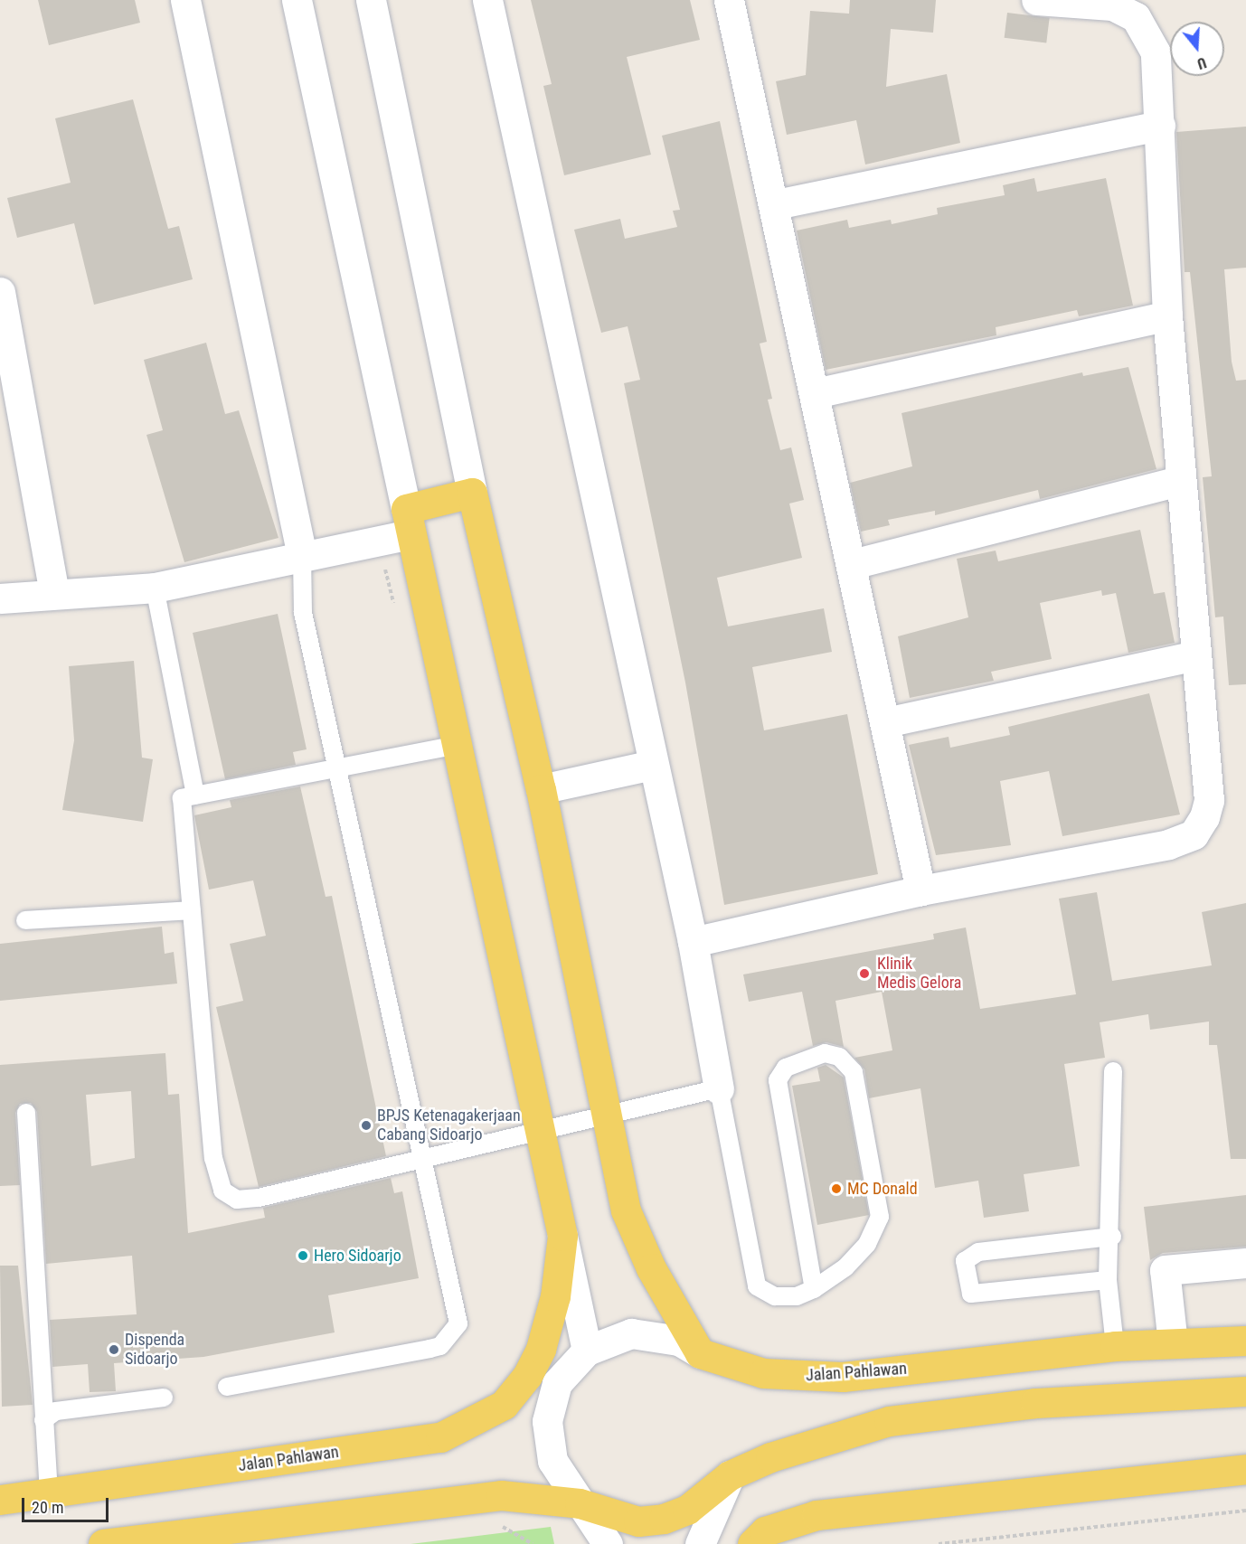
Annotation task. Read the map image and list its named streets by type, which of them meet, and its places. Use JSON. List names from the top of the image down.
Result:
{
  "streets": {
    "main road": ["Jalan Pahlawan"]
  },
  "places": [
    "Klinik Medis Gelora",
    "BPJS Ketenagakerjaan Cabang Sidoarjo",
    "MC Donald",
    "Hero Sidoarjo",
    "Dispenda Sidoarjo"
  ],
  "scale_bar": "20 m",
  "north": "bottom"
}
